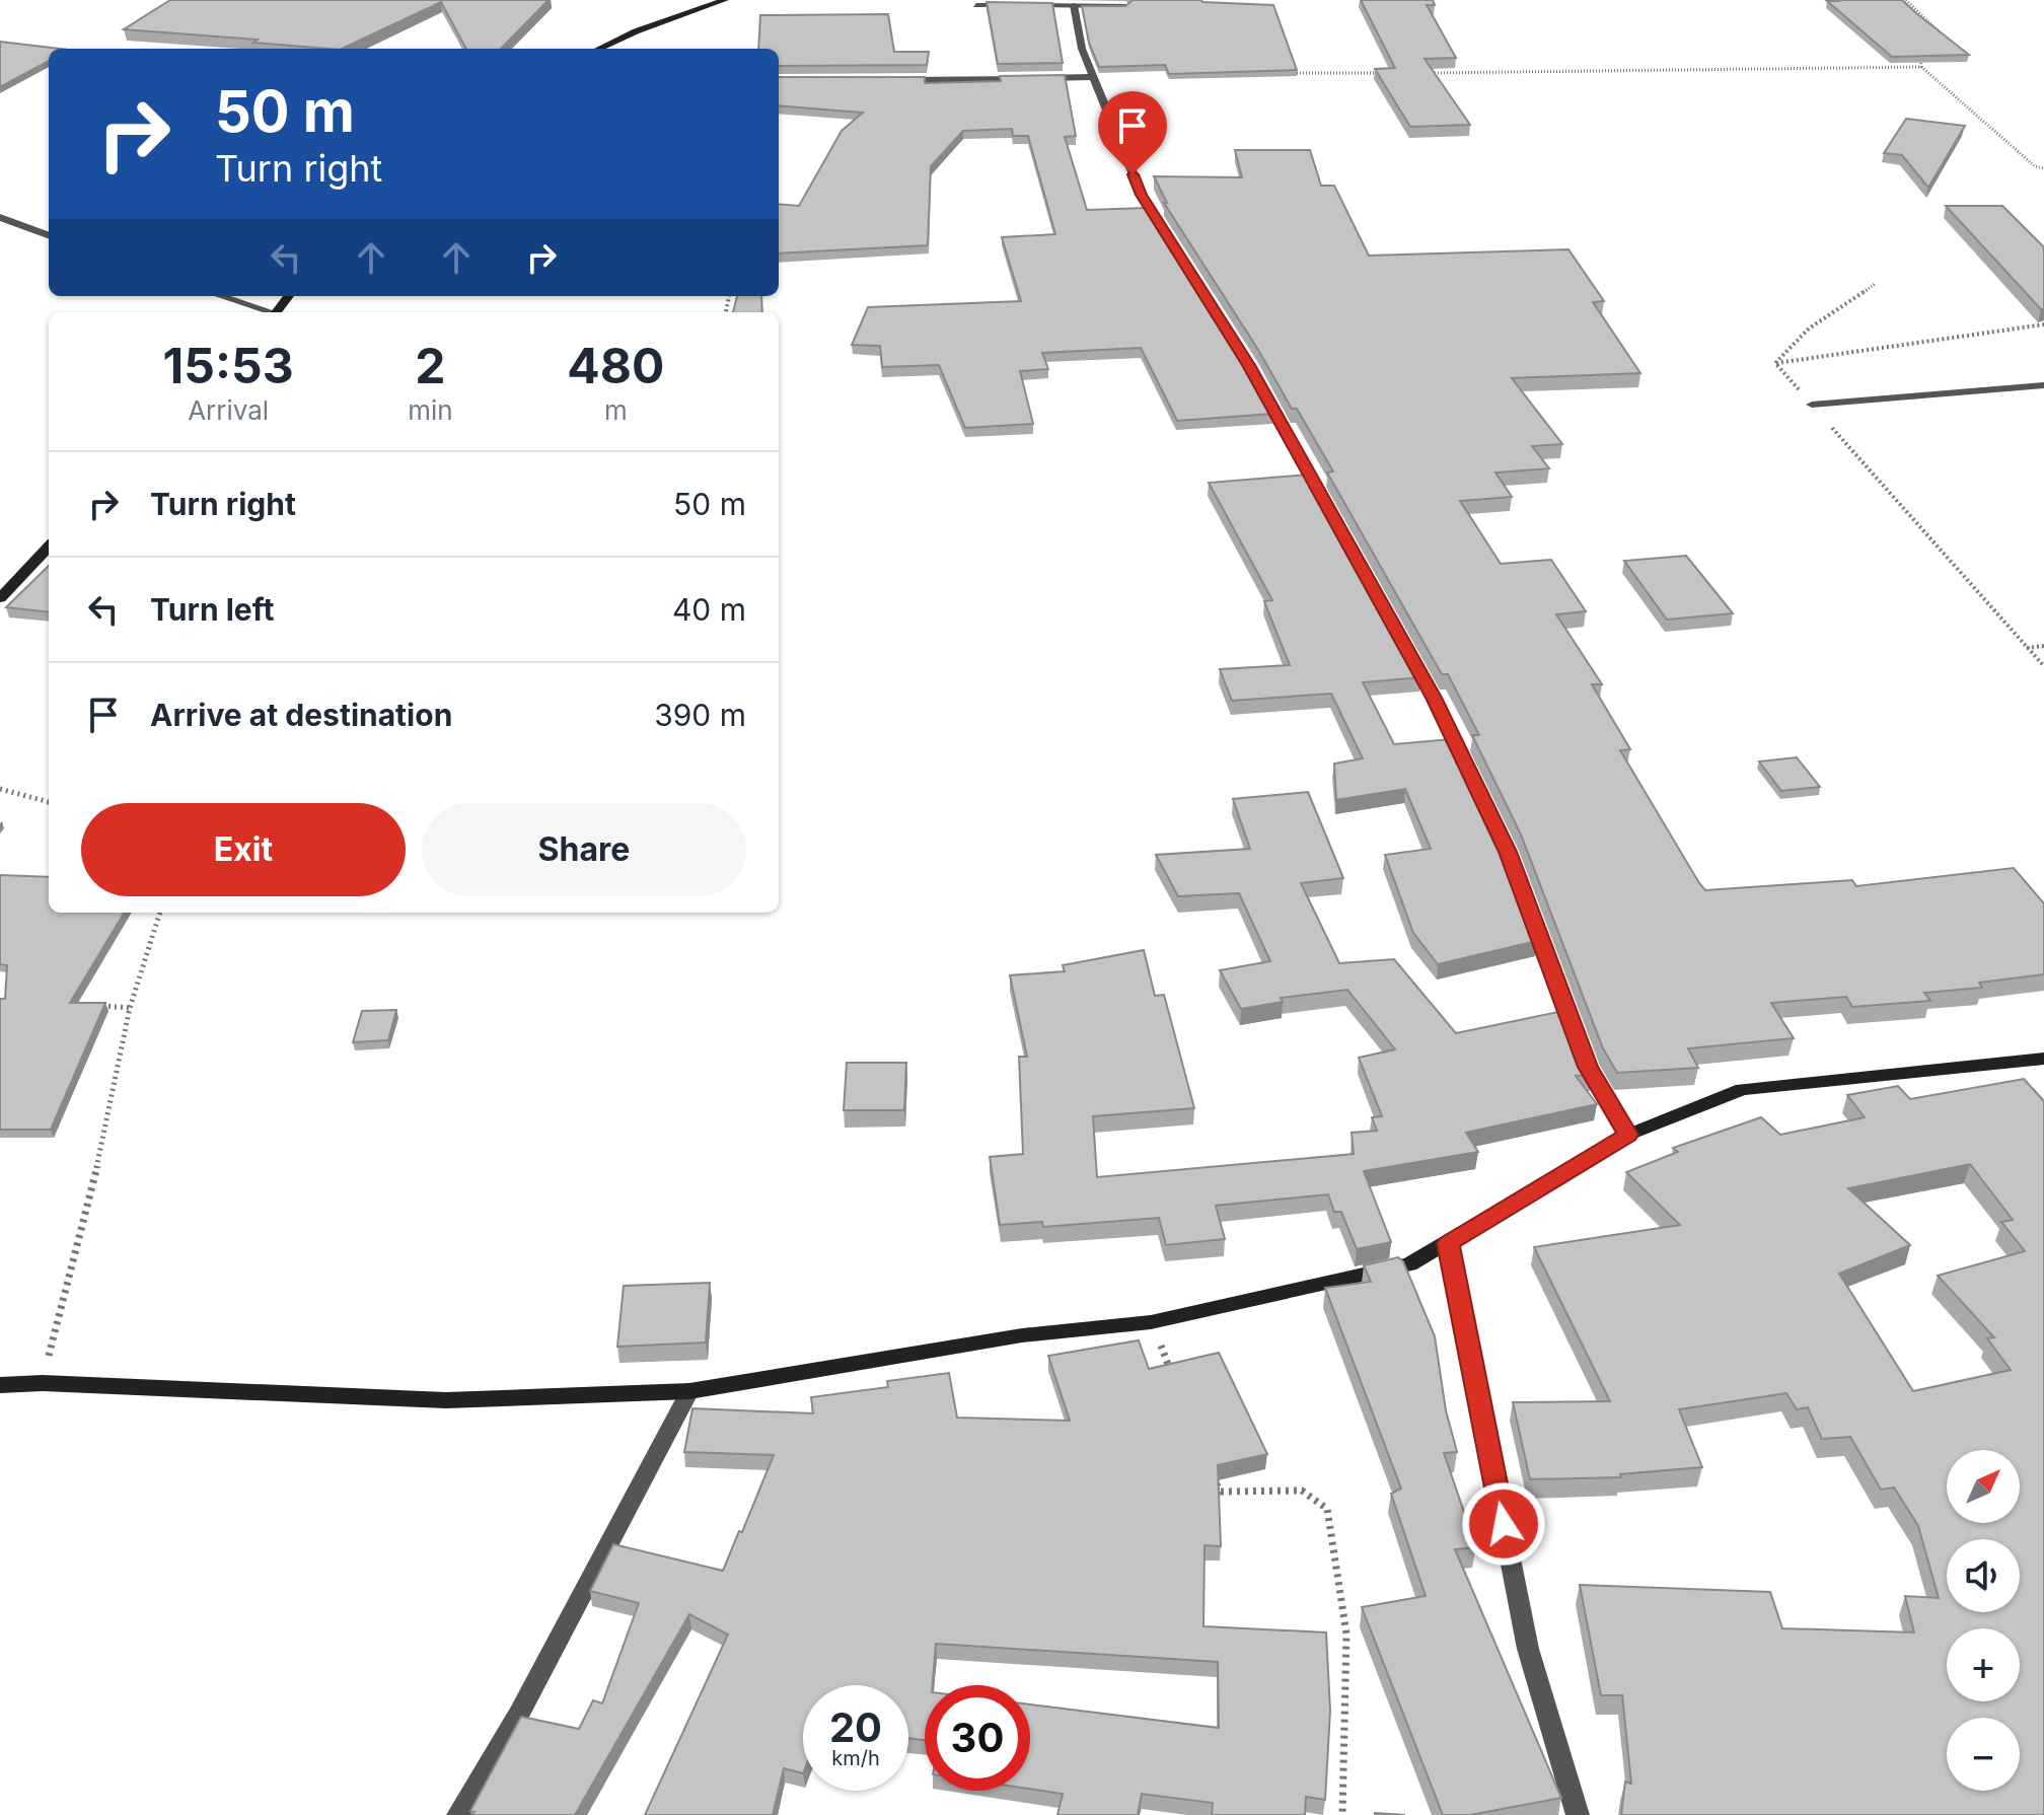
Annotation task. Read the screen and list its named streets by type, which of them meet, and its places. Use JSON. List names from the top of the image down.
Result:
{
  "north": "top right",
  "page": {
    "turn": ["50 m", "Turn right"],
    "eta": [
      "15:53",
      "Arrival",
      "2",
      "min",
      "480",
      "m"
    ],
    "list": [
      {
        "name": "Turn right",
        "value": "50 m"
      },
      {
        "name": "Turn left",
        "value": "40 m"
      },
      {
        "name": "Arrive at destination",
        "value": "390 m"
      }
    ],
    "buttons": ["Exit", "Share"],
    "map_buttons": ["+", "−"],
    "speed": "20 km/h",
    "limit": "30"
  }
}
